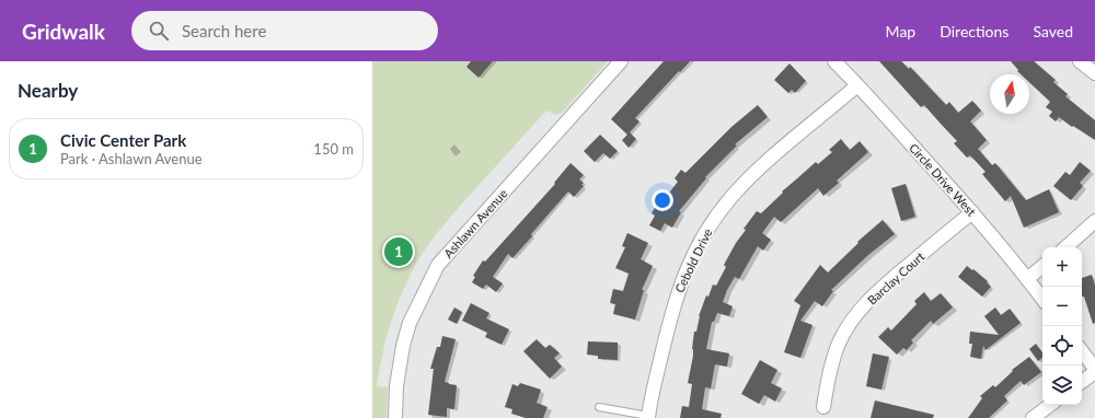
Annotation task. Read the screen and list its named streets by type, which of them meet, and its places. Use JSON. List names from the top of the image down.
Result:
{
  "streets": {
    "street": [
      "Circle Drive West",
      "Ashlawn Avenue",
      "Cebold Drive",
      "Barclay Court"
    ]
  },
  "crossings": [
    ["Circle Drive West", "Cebold Drive"],
    ["Circle Drive West", "Barclay Court"]
  ],
  "north": "top",
  "page": {
    "header": "Gridwalk",
    "search": "Search here",
    "nav": ["Map", "Directions", "Saved"],
    "heading": "Nearby",
    "list": [
      {
        "mark": "1",
        "name": "Civic Center Park",
        "note": "Park · Ashlawn Avenue",
        "value": "150 m"
      }
    ],
    "pins": "1",
    "map_buttons": ["+", "−"]
  }
}
